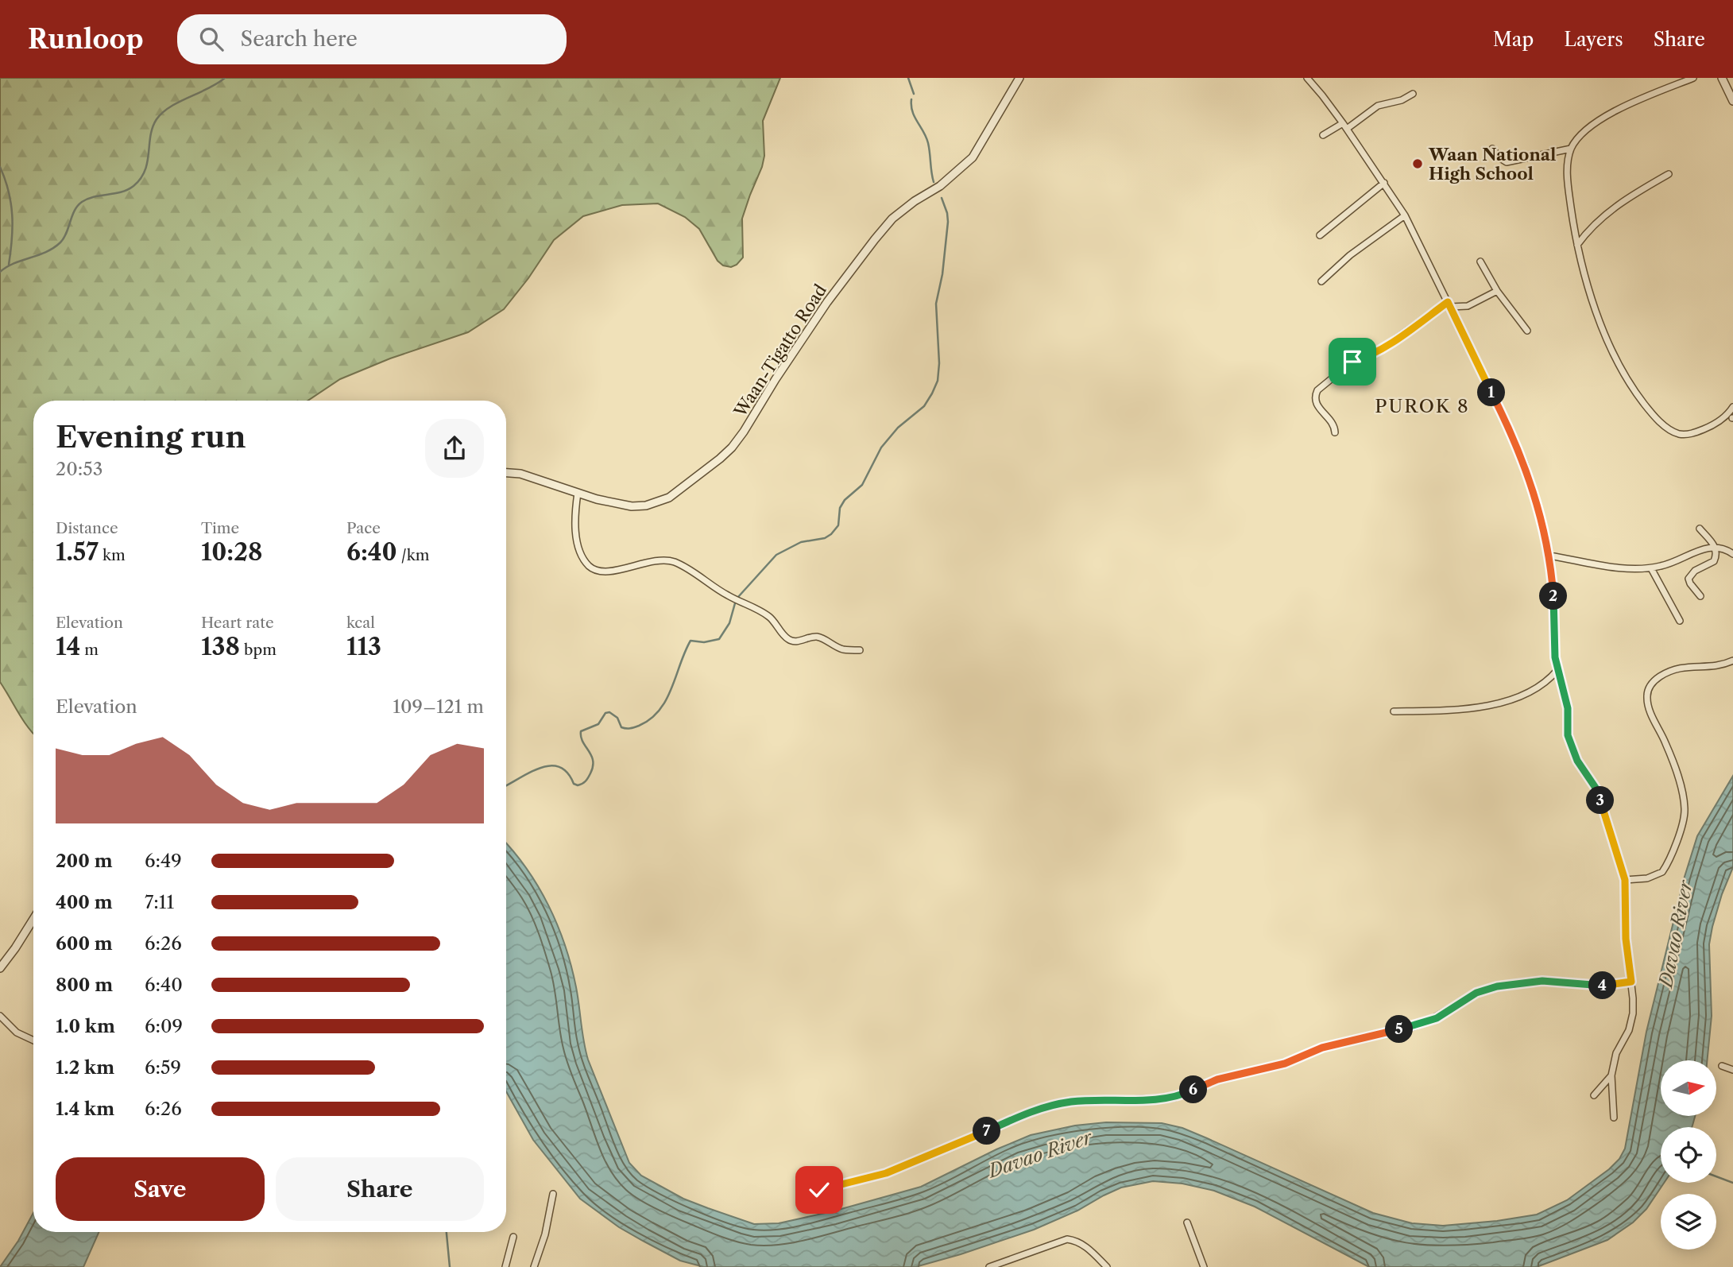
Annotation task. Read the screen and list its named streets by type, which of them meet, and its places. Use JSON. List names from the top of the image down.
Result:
{
  "streets": {
    "street": ["Waan-Tigatto Road"]
  },
  "districts": ["PUROK 8"],
  "water": ["Davao River"],
  "places": ["Waan National High School"],
  "north": "right",
  "page": {
    "header": "Runloop",
    "search": "Search here",
    "nav": ["Map", "Layers", "Share"],
    "pins": [
      "1",
      "2",
      "3",
      "4",
      "5",
      "6",
      "7"
    ],
    "heading": ["Evening run", "20:53"],
    "stats": [
      ["Distance", "1.57 km"],
      ["Time", "10:28"],
      ["Pace", "6:40 /km"],
      ["Elevation", "14 m"],
      ["Heart rate", "138 bpm"],
      ["kcal", "113"]
    ],
    "chart": ["Elevation", "109–121 m"],
    "list": [
      {
        "name": "200 m",
        "note": "6:49"
      },
      {
        "name": "400 m",
        "note": "7:11"
      },
      {
        "name": "600 m",
        "note": "6:26"
      },
      {
        "name": "800 m",
        "note": "6:40"
      },
      {
        "name": "1.0 km",
        "note": "6:09"
      },
      {
        "name": "1.2 km",
        "note": "6:59"
      },
      {
        "name": "1.4 km",
        "note": "6:26"
      }
    ],
    "buttons": ["Save", "Share"]
  }
}
